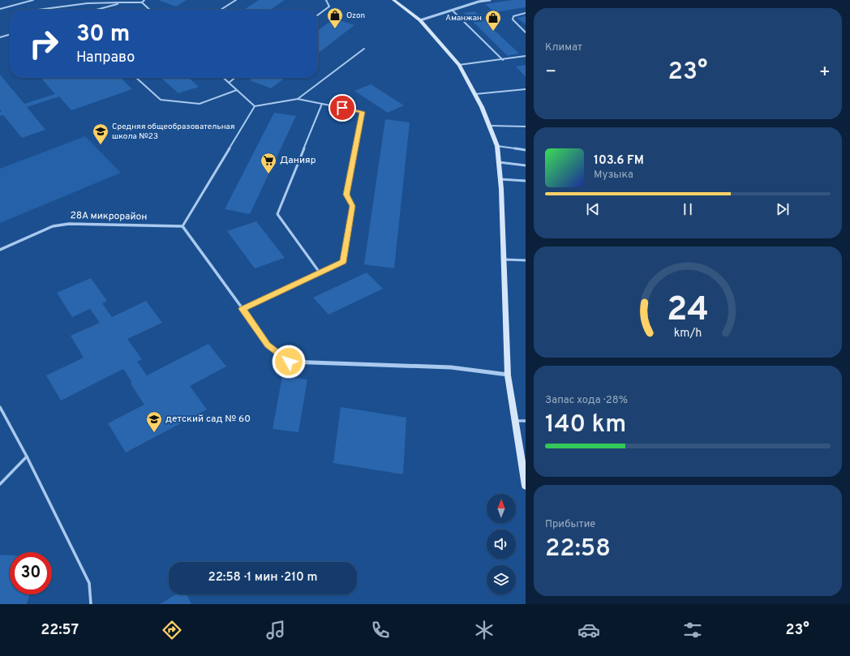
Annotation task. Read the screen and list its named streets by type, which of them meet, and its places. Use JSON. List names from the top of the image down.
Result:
{
  "streets": {
    "street": ["28А микрорайон"]
  },
  "places": {
    "shop": ["Ozon", "Аманжан"],
    "school or university": ["Средняя общеобразовательная школа №23", "детский сад № 60"],
    "supermarket": ["Данияр"]
  },
  "north": "top",
  "page": {
    "tile": [
      "Климат",
      ["Запас хода · 28%", "140 km"],
      ["Прибытие", "22:58"]
    ],
    "turn": ["30 m", "Направо"],
    "heat": ["−", "23°", "+"],
    "song": ["103.6 FM", "Музыка"],
    "limit": "30",
    "trip": "22:58 · 1 мин · 210 m",
    "tabs": ["22:57", "23°"],
    "gauge": ["24", "km/h"]
  }
}
